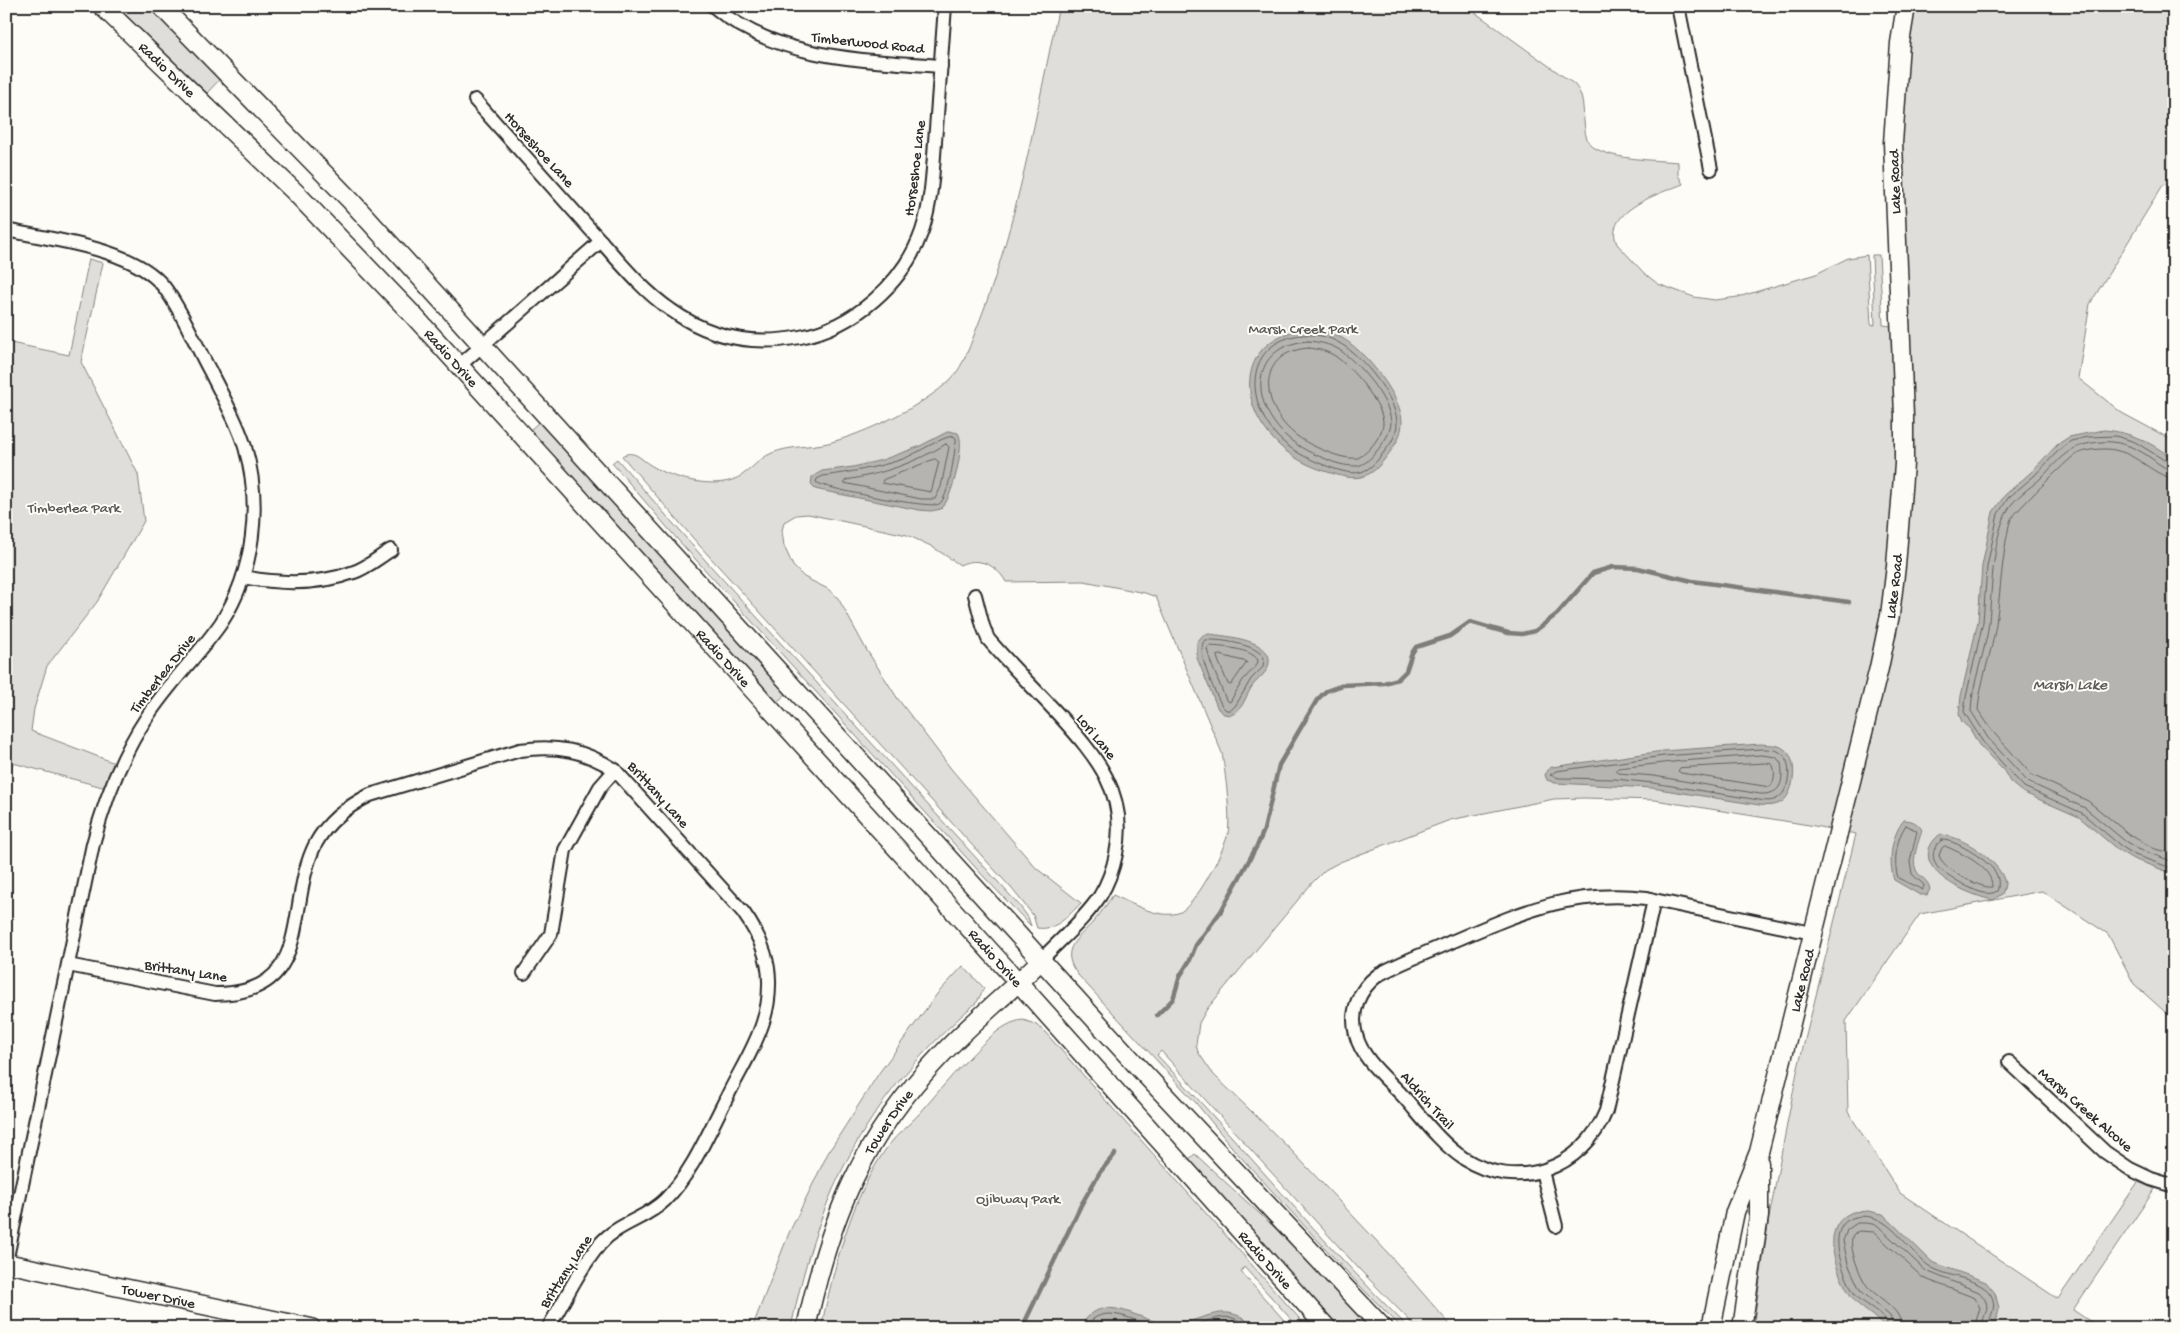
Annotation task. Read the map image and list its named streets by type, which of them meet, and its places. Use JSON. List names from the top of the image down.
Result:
{
  "streets": {
    "main road": ["Radio Drive", "Lake Road", "Tower Drive"],
    "street": [
      "Timberwood Road",
      "Horseshoe Lane",
      "Timberlea Drive",
      "Lori Lane",
      "Brittany Lane",
      "Aldrich Trail",
      "Marsh Creek Alcove"
    ]
  },
  "crossings": [
    ["Timberwood Road", "Horseshoe Lane"],
    ["Radio Drive", "Lori Lane"],
    ["Radio Drive", "Tower Drive"],
    ["Lake Road", "Aldrich Trail"],
    ["Timberlea Drive", "Brittany Lane"],
    ["Timberlea Drive", "Tower Drive"],
    ["Lori Lane", "Tower Drive"]
  ],
  "water": ["Marsh Lake"],
  "parks": ["Marsh Creek Park", "Timberlea Park", "Ojibway Park"]
}
